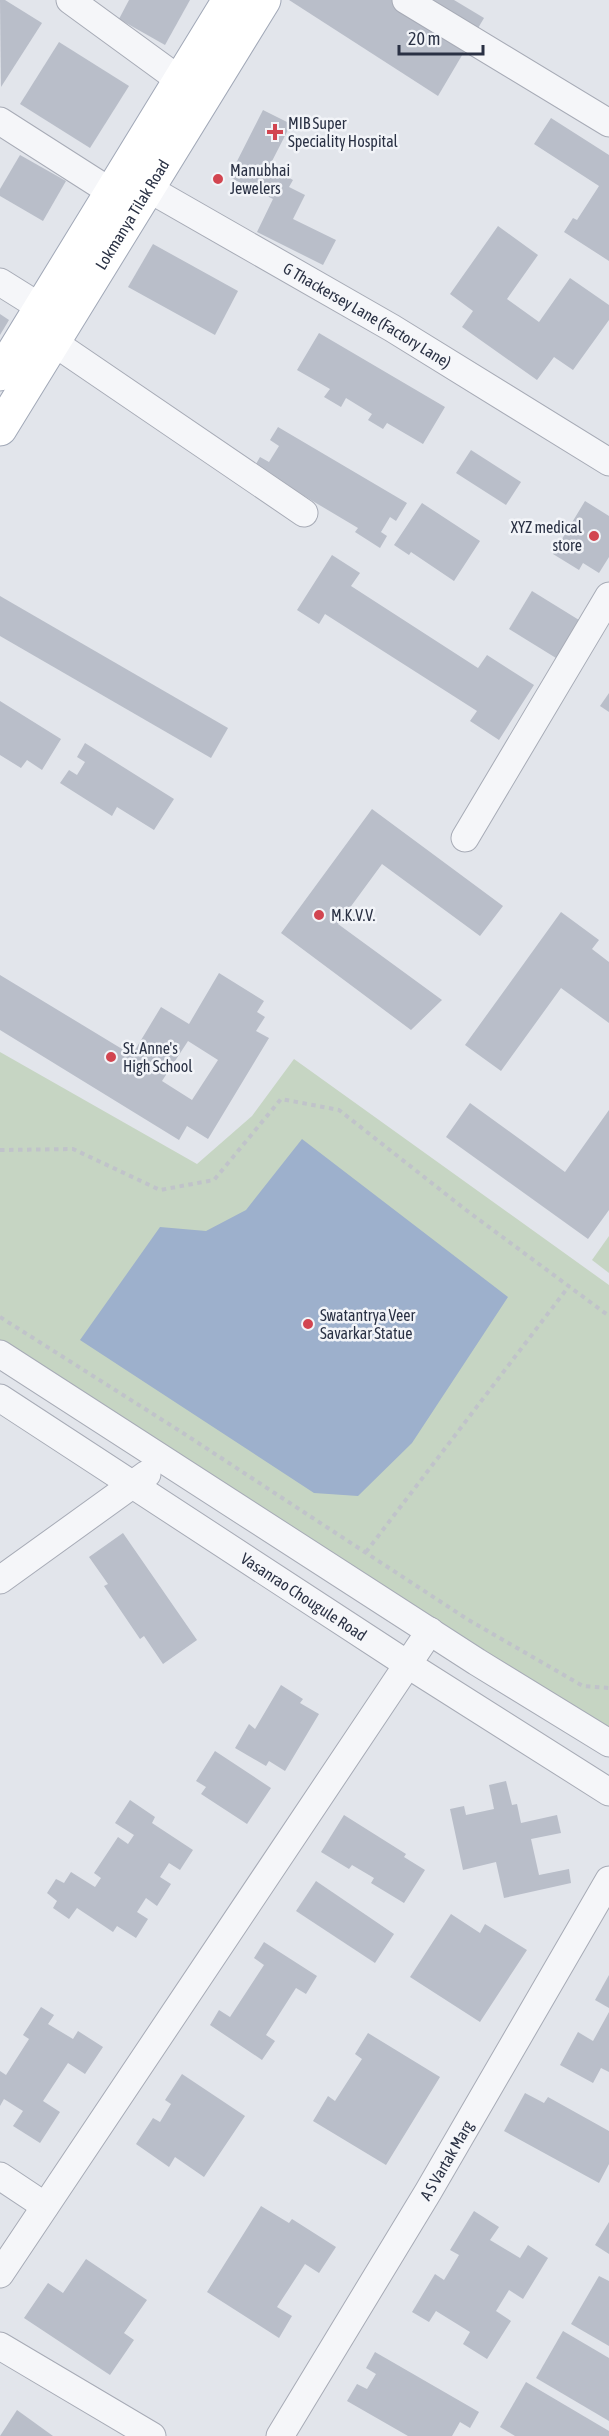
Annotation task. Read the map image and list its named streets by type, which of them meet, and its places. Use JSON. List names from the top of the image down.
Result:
{
  "streets": {
    "main road": ["Lokmanya Tilak Road"],
    "street": ["G Thackersey Lane (Factory Lane)", "Vasanrao Chougule Road", "A S Vartak Marg"]
  },
  "crossings": [
    ["Lokmanya Tilak Road", "G Thackersey Lane (Factory Lane)"]
  ],
  "places": {
    "health": ["MIB Super Speciality Hospital"],
    "other": [
      "Manubhai Jewelers",
      "XYZ medical store",
      "M.K.V.V.",
      "St. Anne's High School",
      "Swatantrya Veer Savarkar Statue"
    ]
  },
  "scale_bar": "20 m"
}
